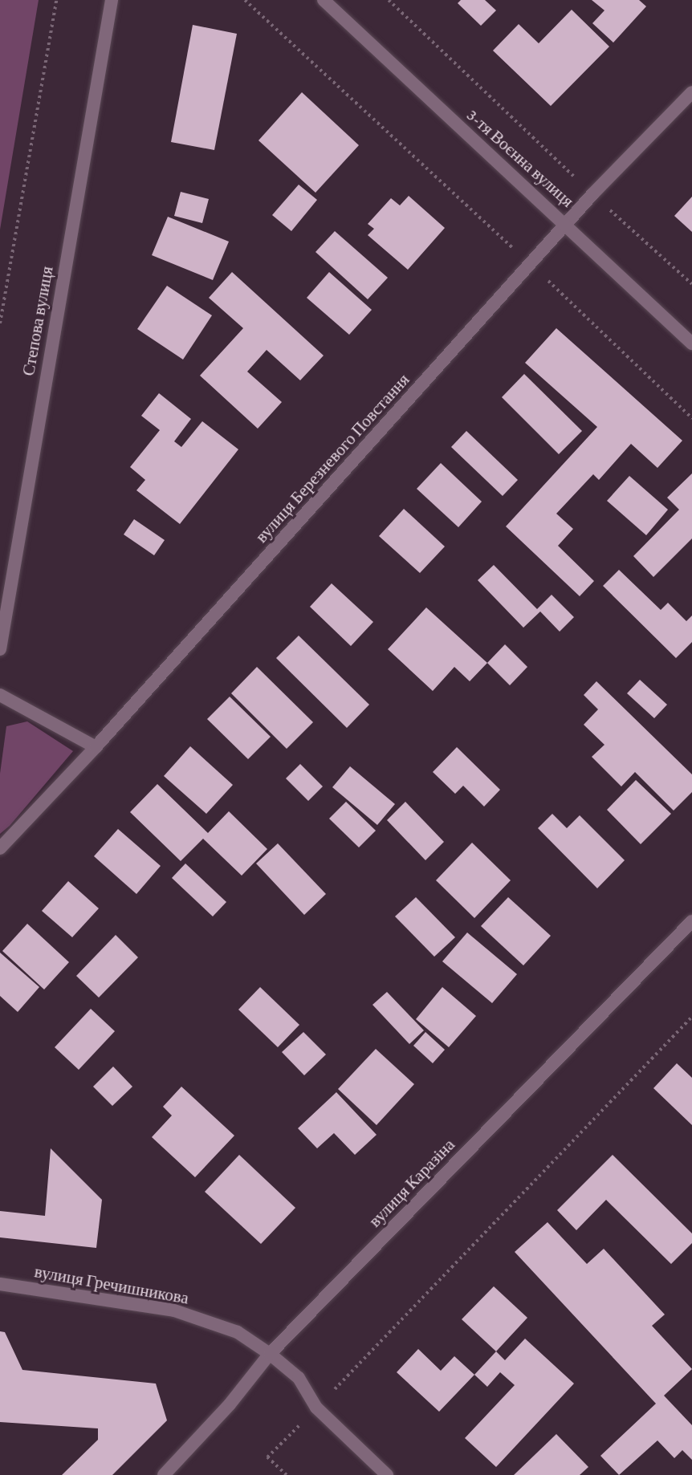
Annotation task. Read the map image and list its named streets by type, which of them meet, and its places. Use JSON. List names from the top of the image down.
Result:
{
  "streets": {
    "street": [
      "3-тя Воєнна вулиця",
      "Степова вулиця",
      "вулиця Березневого Повстання",
      "вулиця Каразіна",
      "вулиця Гречишникова"
    ]
  },
  "crossings": [
    ["3-тя Воєнна вулиця", "вулиця Березневого Повстання"],
    ["вулиця Каразіна", "вулиця Гречишникова"]
  ]
}
